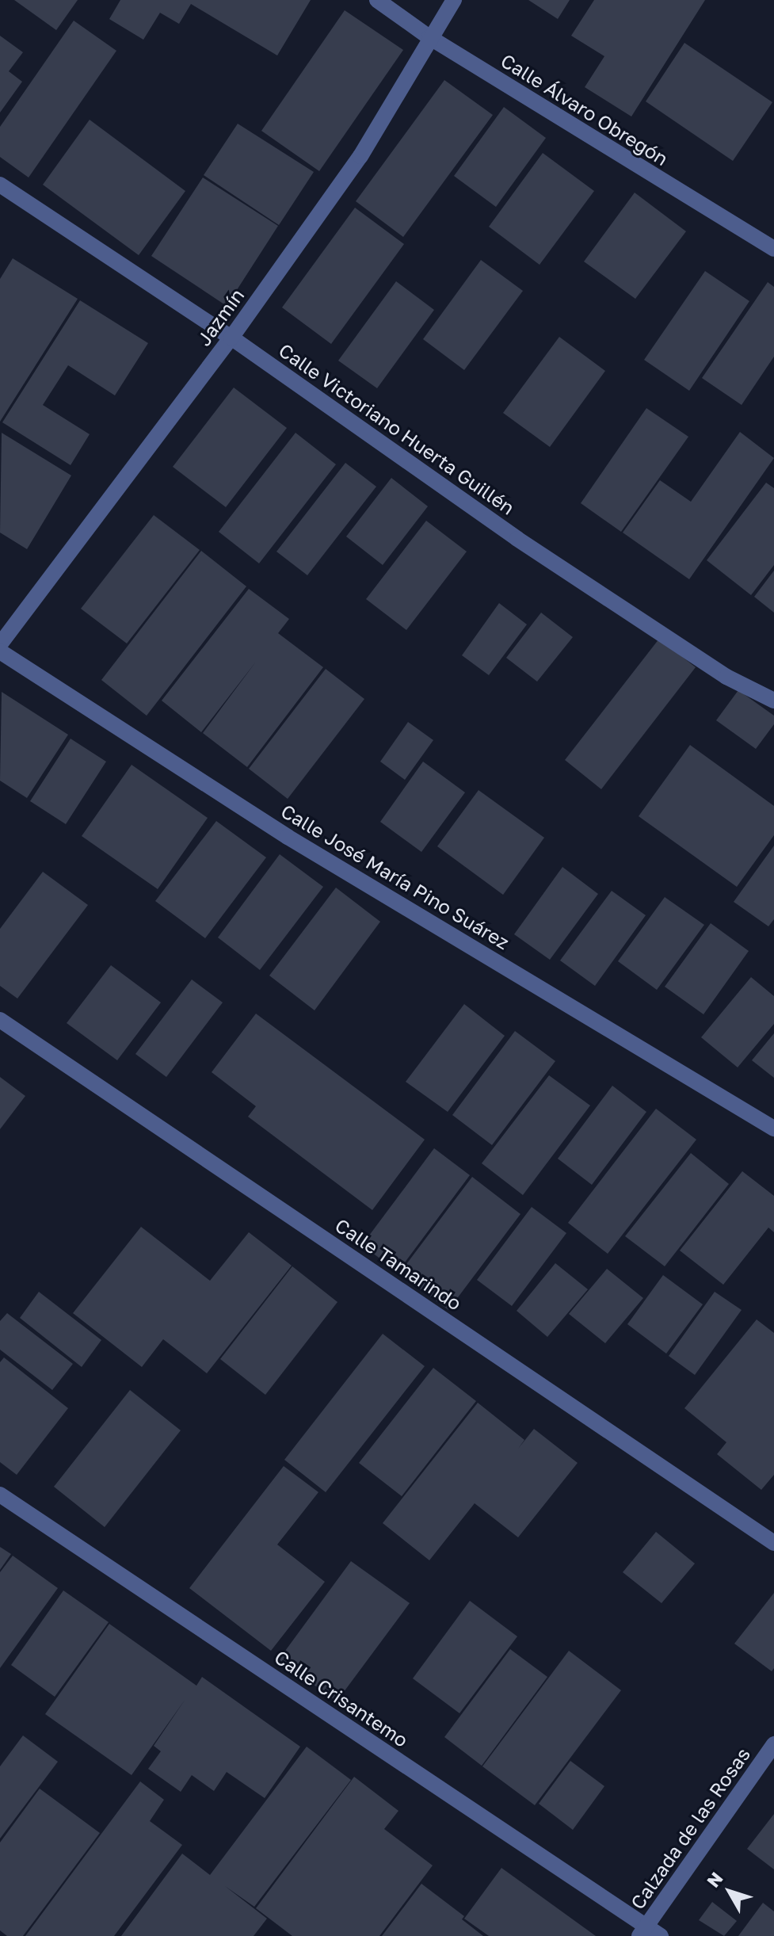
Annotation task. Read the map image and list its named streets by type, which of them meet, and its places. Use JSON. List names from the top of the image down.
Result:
{
  "streets": {
    "street": [
      "Calle Álvaro Obregón",
      "Jazmín",
      "Calle Victoriano Huerta Guillén",
      "Calle José María Pino Suárez",
      "Calle Tamarindo",
      "Calle Crisantemo",
      "Calzada de las Rosas"
    ]
  },
  "crossings": [
    ["Calle Álvaro Obregón", "Jazmín"],
    ["Jazmín", "Calle Victoriano Huerta Guillén"],
    ["Calle Crisantemo", "Calzada de las Rosas"]
  ],
  "north": "top left"
}
